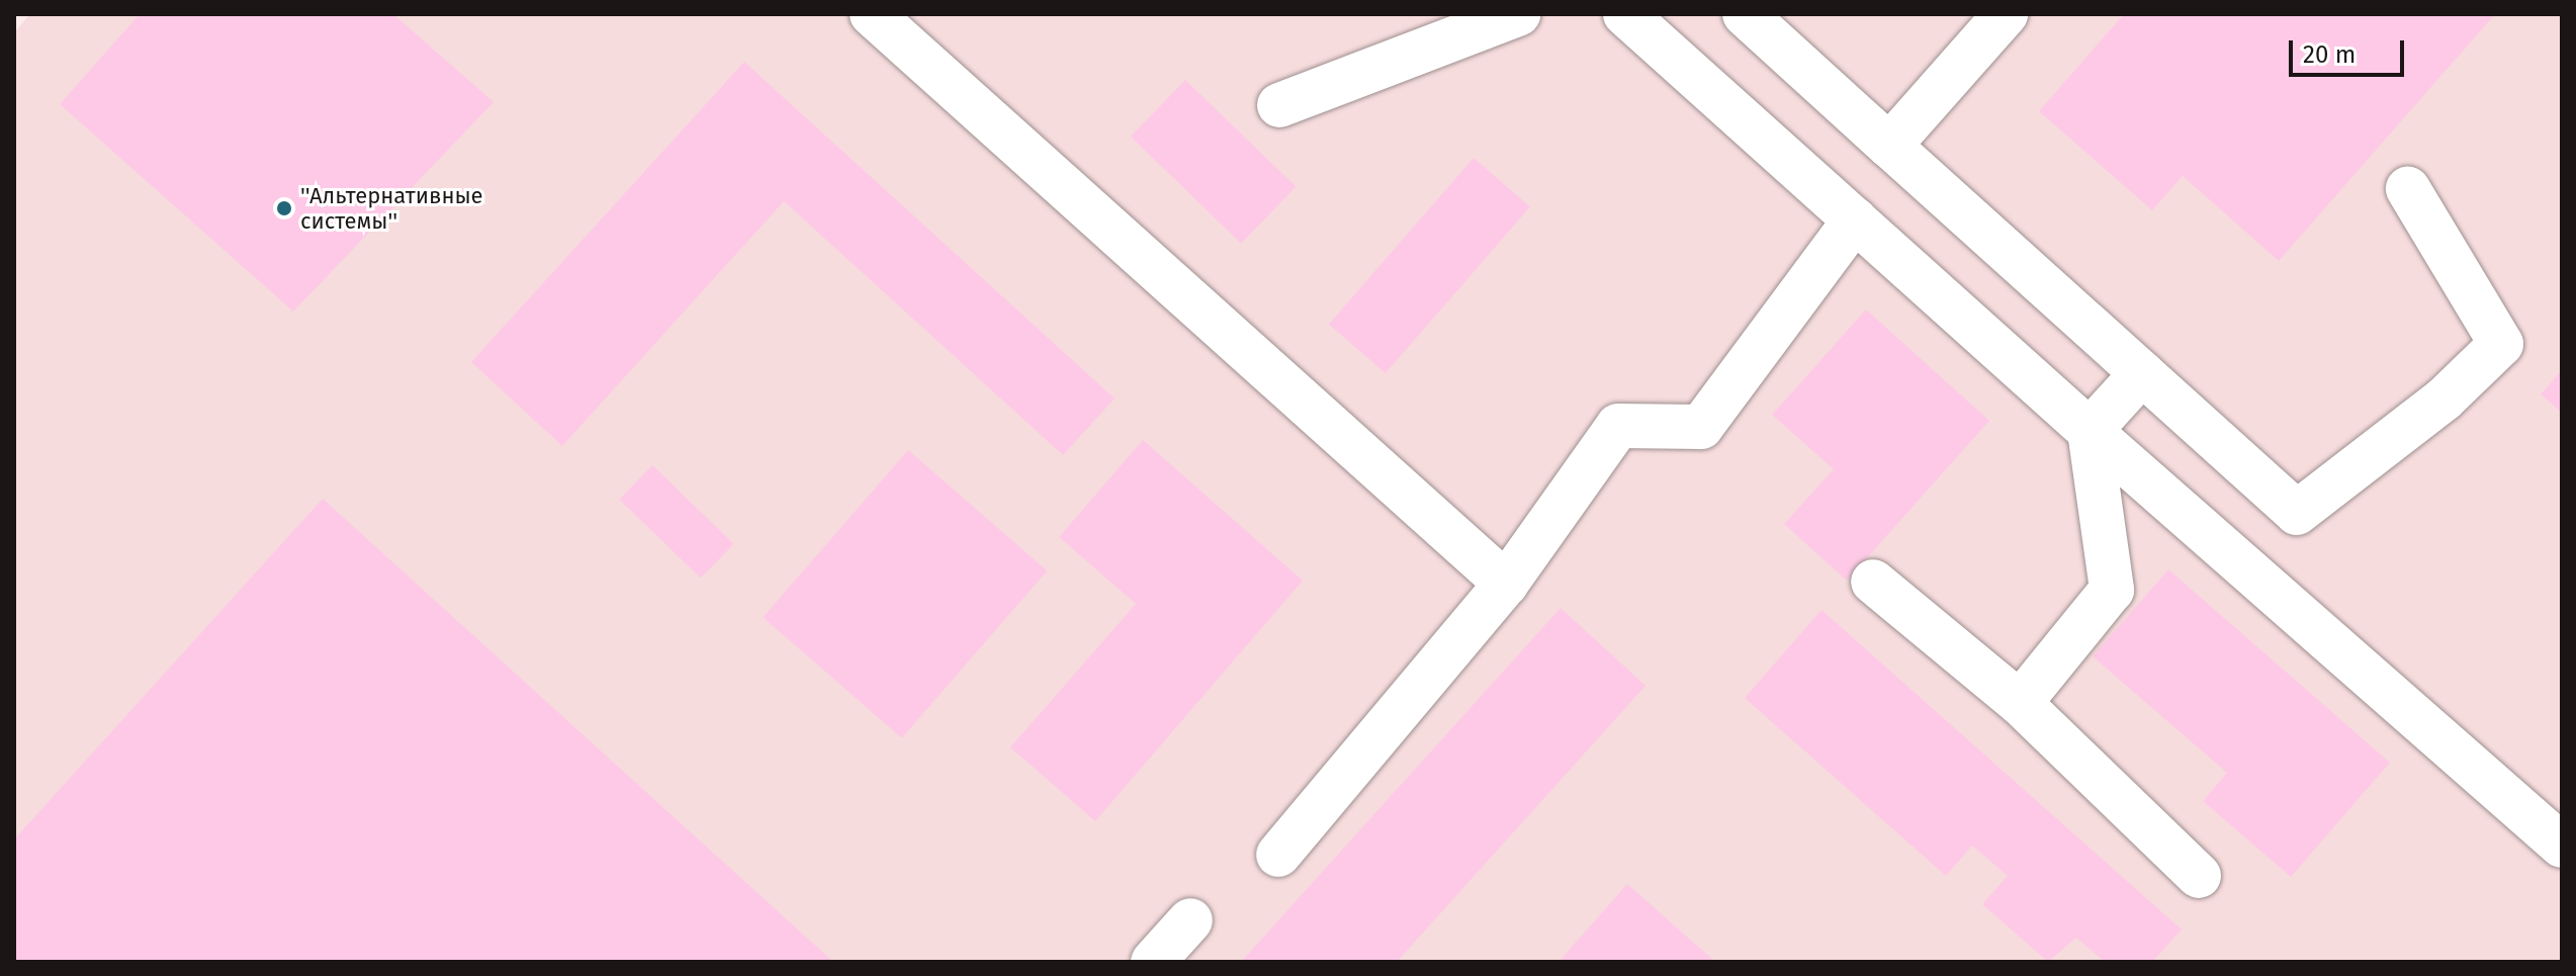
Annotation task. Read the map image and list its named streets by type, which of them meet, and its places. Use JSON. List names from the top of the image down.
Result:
{
  "places": ["''Альтернативные системы''"],
  "scale_bar": "20 m"
}
